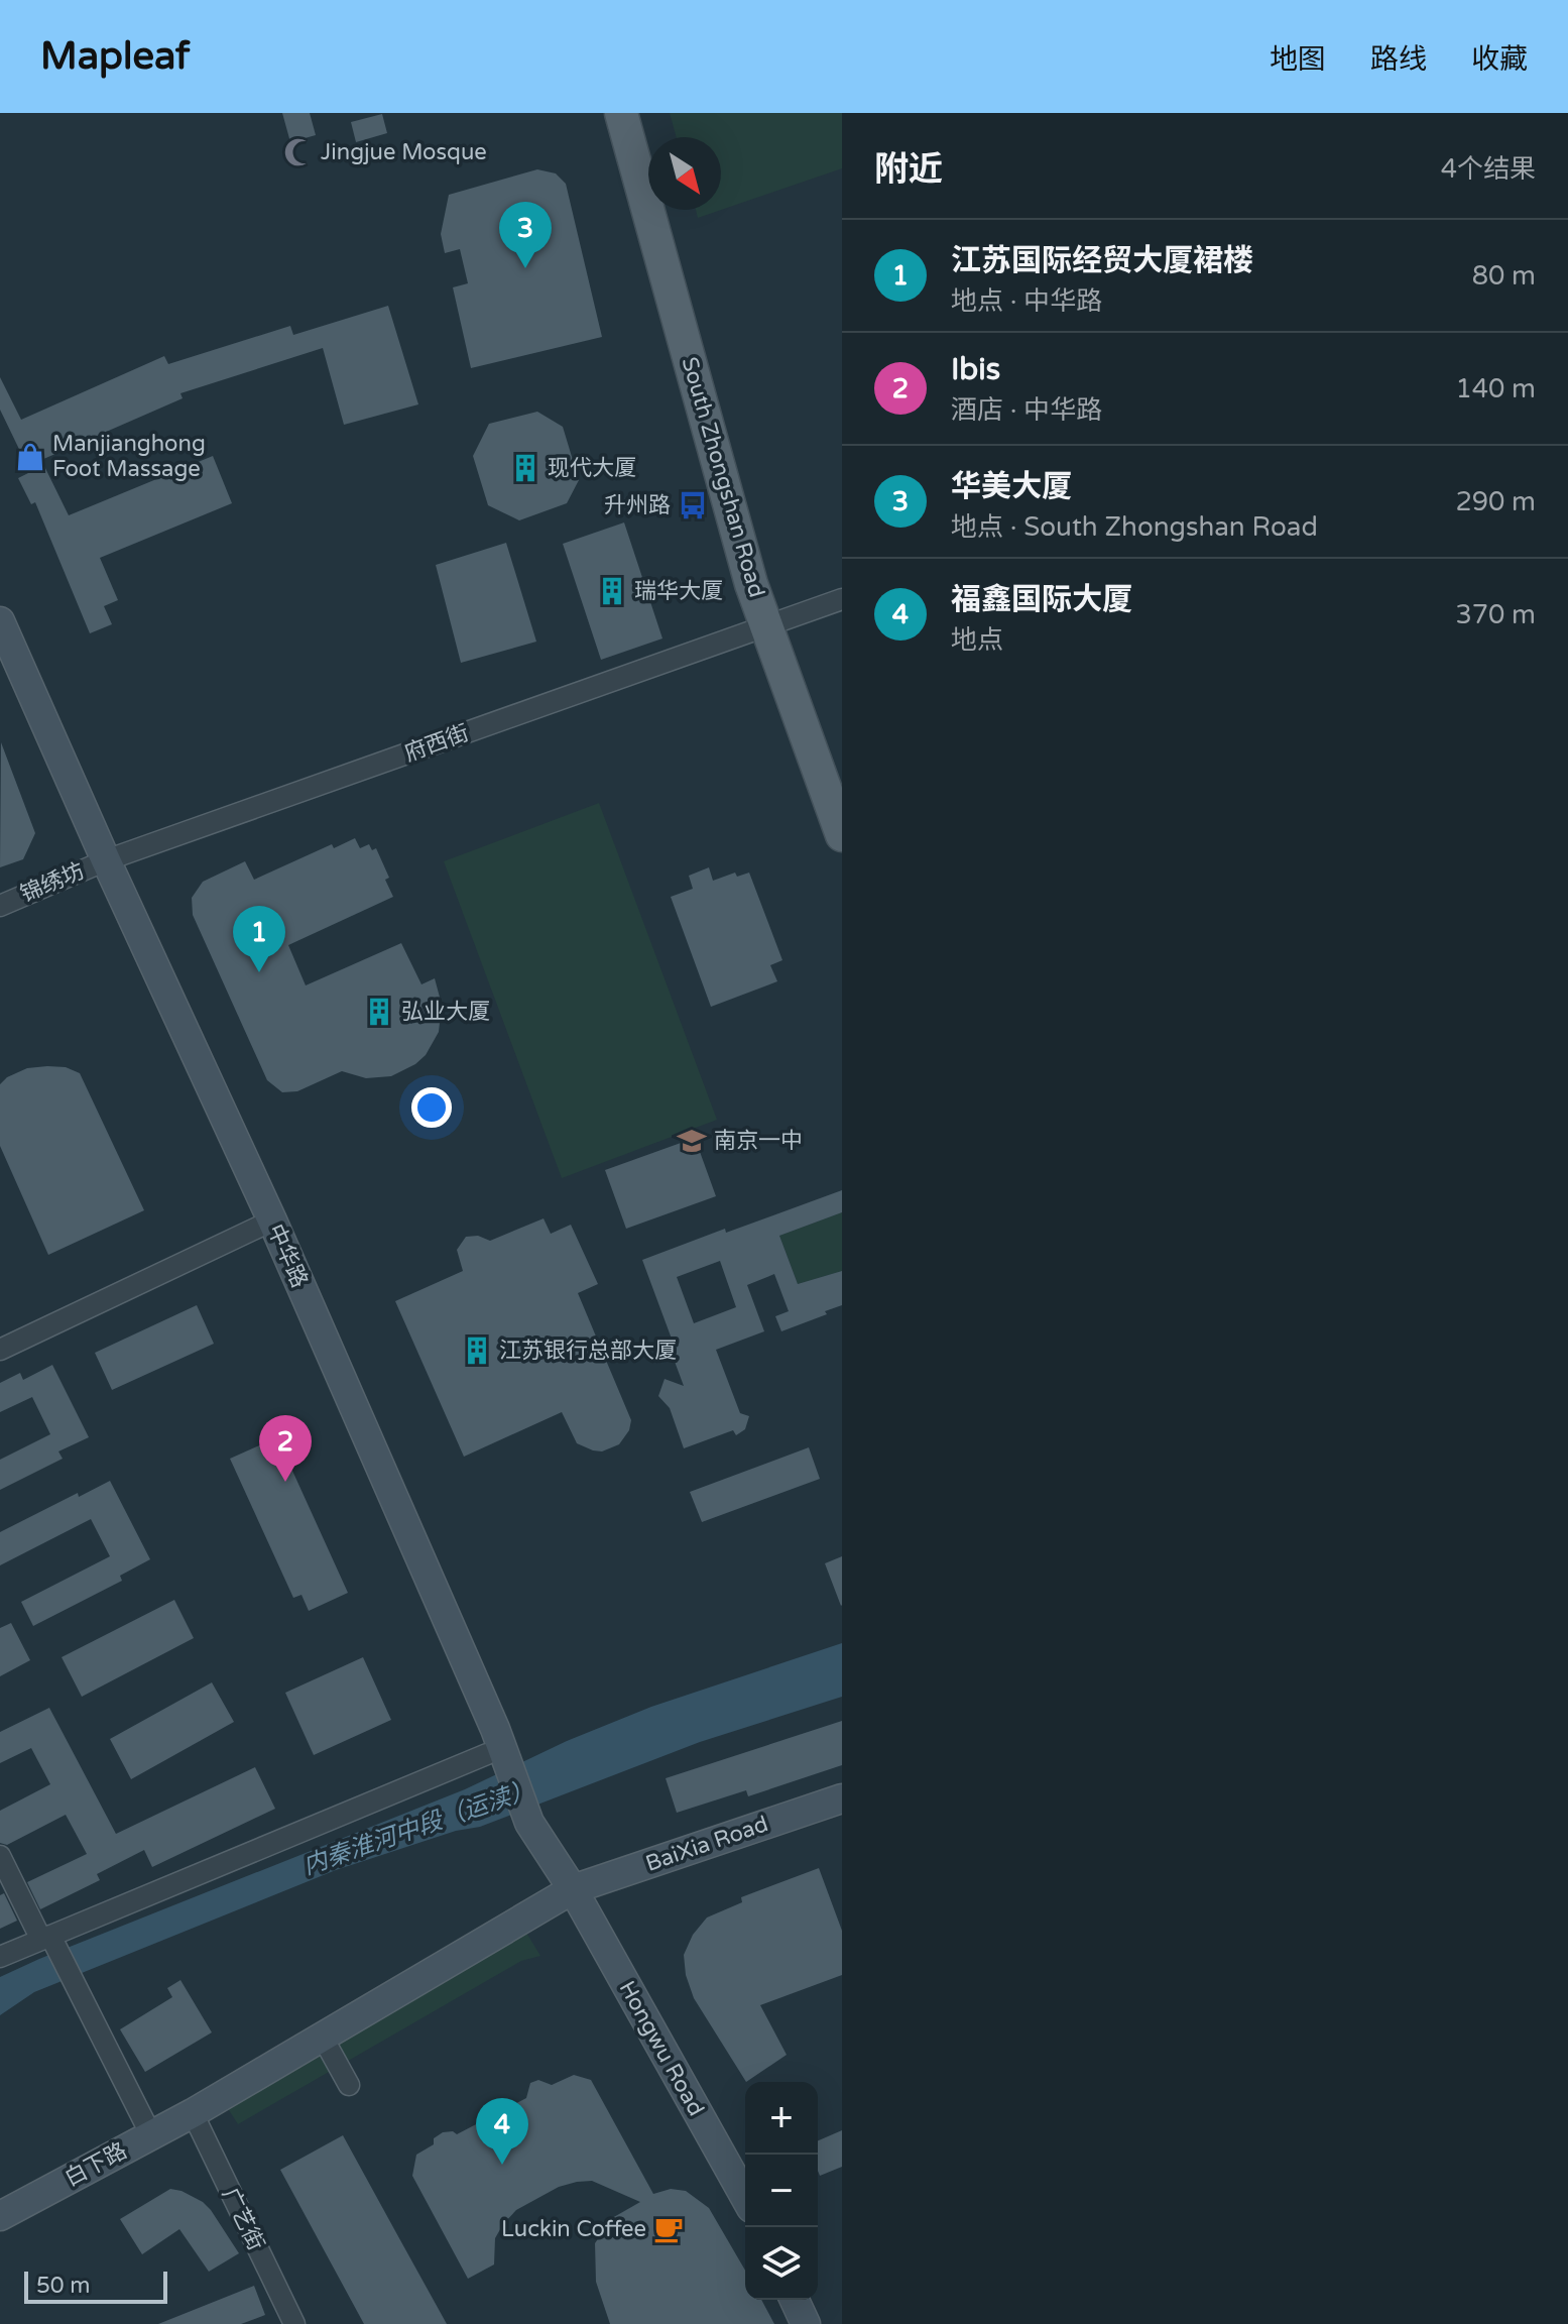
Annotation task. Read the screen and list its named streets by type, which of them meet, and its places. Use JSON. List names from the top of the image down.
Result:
{
  "streets": {
    "main road": [
      "South Zhongshan Road",
      "中华路",
      "BaiXia Road",
      "Hongwu Road",
      "白下路"
    ],
    "street": ["府西街", "锦绣坊", "广艺街"]
  },
  "crossings": [
    ["South Zhongshan Road", "府西街"],
    ["府西街", "锦绣坊"],
    ["府西街", "中华路"],
    ["锦绣坊", "中华路"],
    ["中华路", "BaiXia Road"],
    ["中华路", "Hongwu Road"],
    ["BaiXia Road", "Hongwu Road"],
    ["BaiXia Road", "白下路"],
    ["白下路", "广艺街"]
  ],
  "water": ["内秦淮河中段（运渎）"],
  "places": {
    "mosque": ["Jingjue Mosque"],
    "shop": ["Manjianghong Foot Massage"],
    "building": [
      "现代大厦",
      "瑞华大厦",
      "弘业大厦",
      "江苏银行总部大厦"
    ],
    "bus stop": ["升州路"],
    "school or university": ["南京一中"],
    "cafe": ["Luckin Coffee"]
  },
  "scale_bar": "50 m",
  "north": "bottom right",
  "page": {
    "header": "Mapleaf",
    "nav": ["地图", "路线", "收藏"],
    "heading": ["附近", "4个结果"],
    "pins": [
      "3",
      "1",
      "2",
      "4"
    ],
    "list": [
      {
        "mark": "1",
        "name": "江苏国际经贸大厦裙楼",
        "note": "地点 · 中华路",
        "value": "80 m"
      },
      {
        "mark": "2",
        "name": "Ibis",
        "note": "酒店 · 中华路",
        "value": "140 m"
      },
      {
        "mark": "3",
        "name": "华美大厦",
        "note": "地点 · South Zhongshan Road",
        "value": "290 m"
      },
      {
        "mark": "4",
        "name": "福鑫国际大厦",
        "note": "地点",
        "value": "370 m"
      }
    ],
    "map_buttons": ["+", "−"],
    "scale": "50 m"
  }
}
